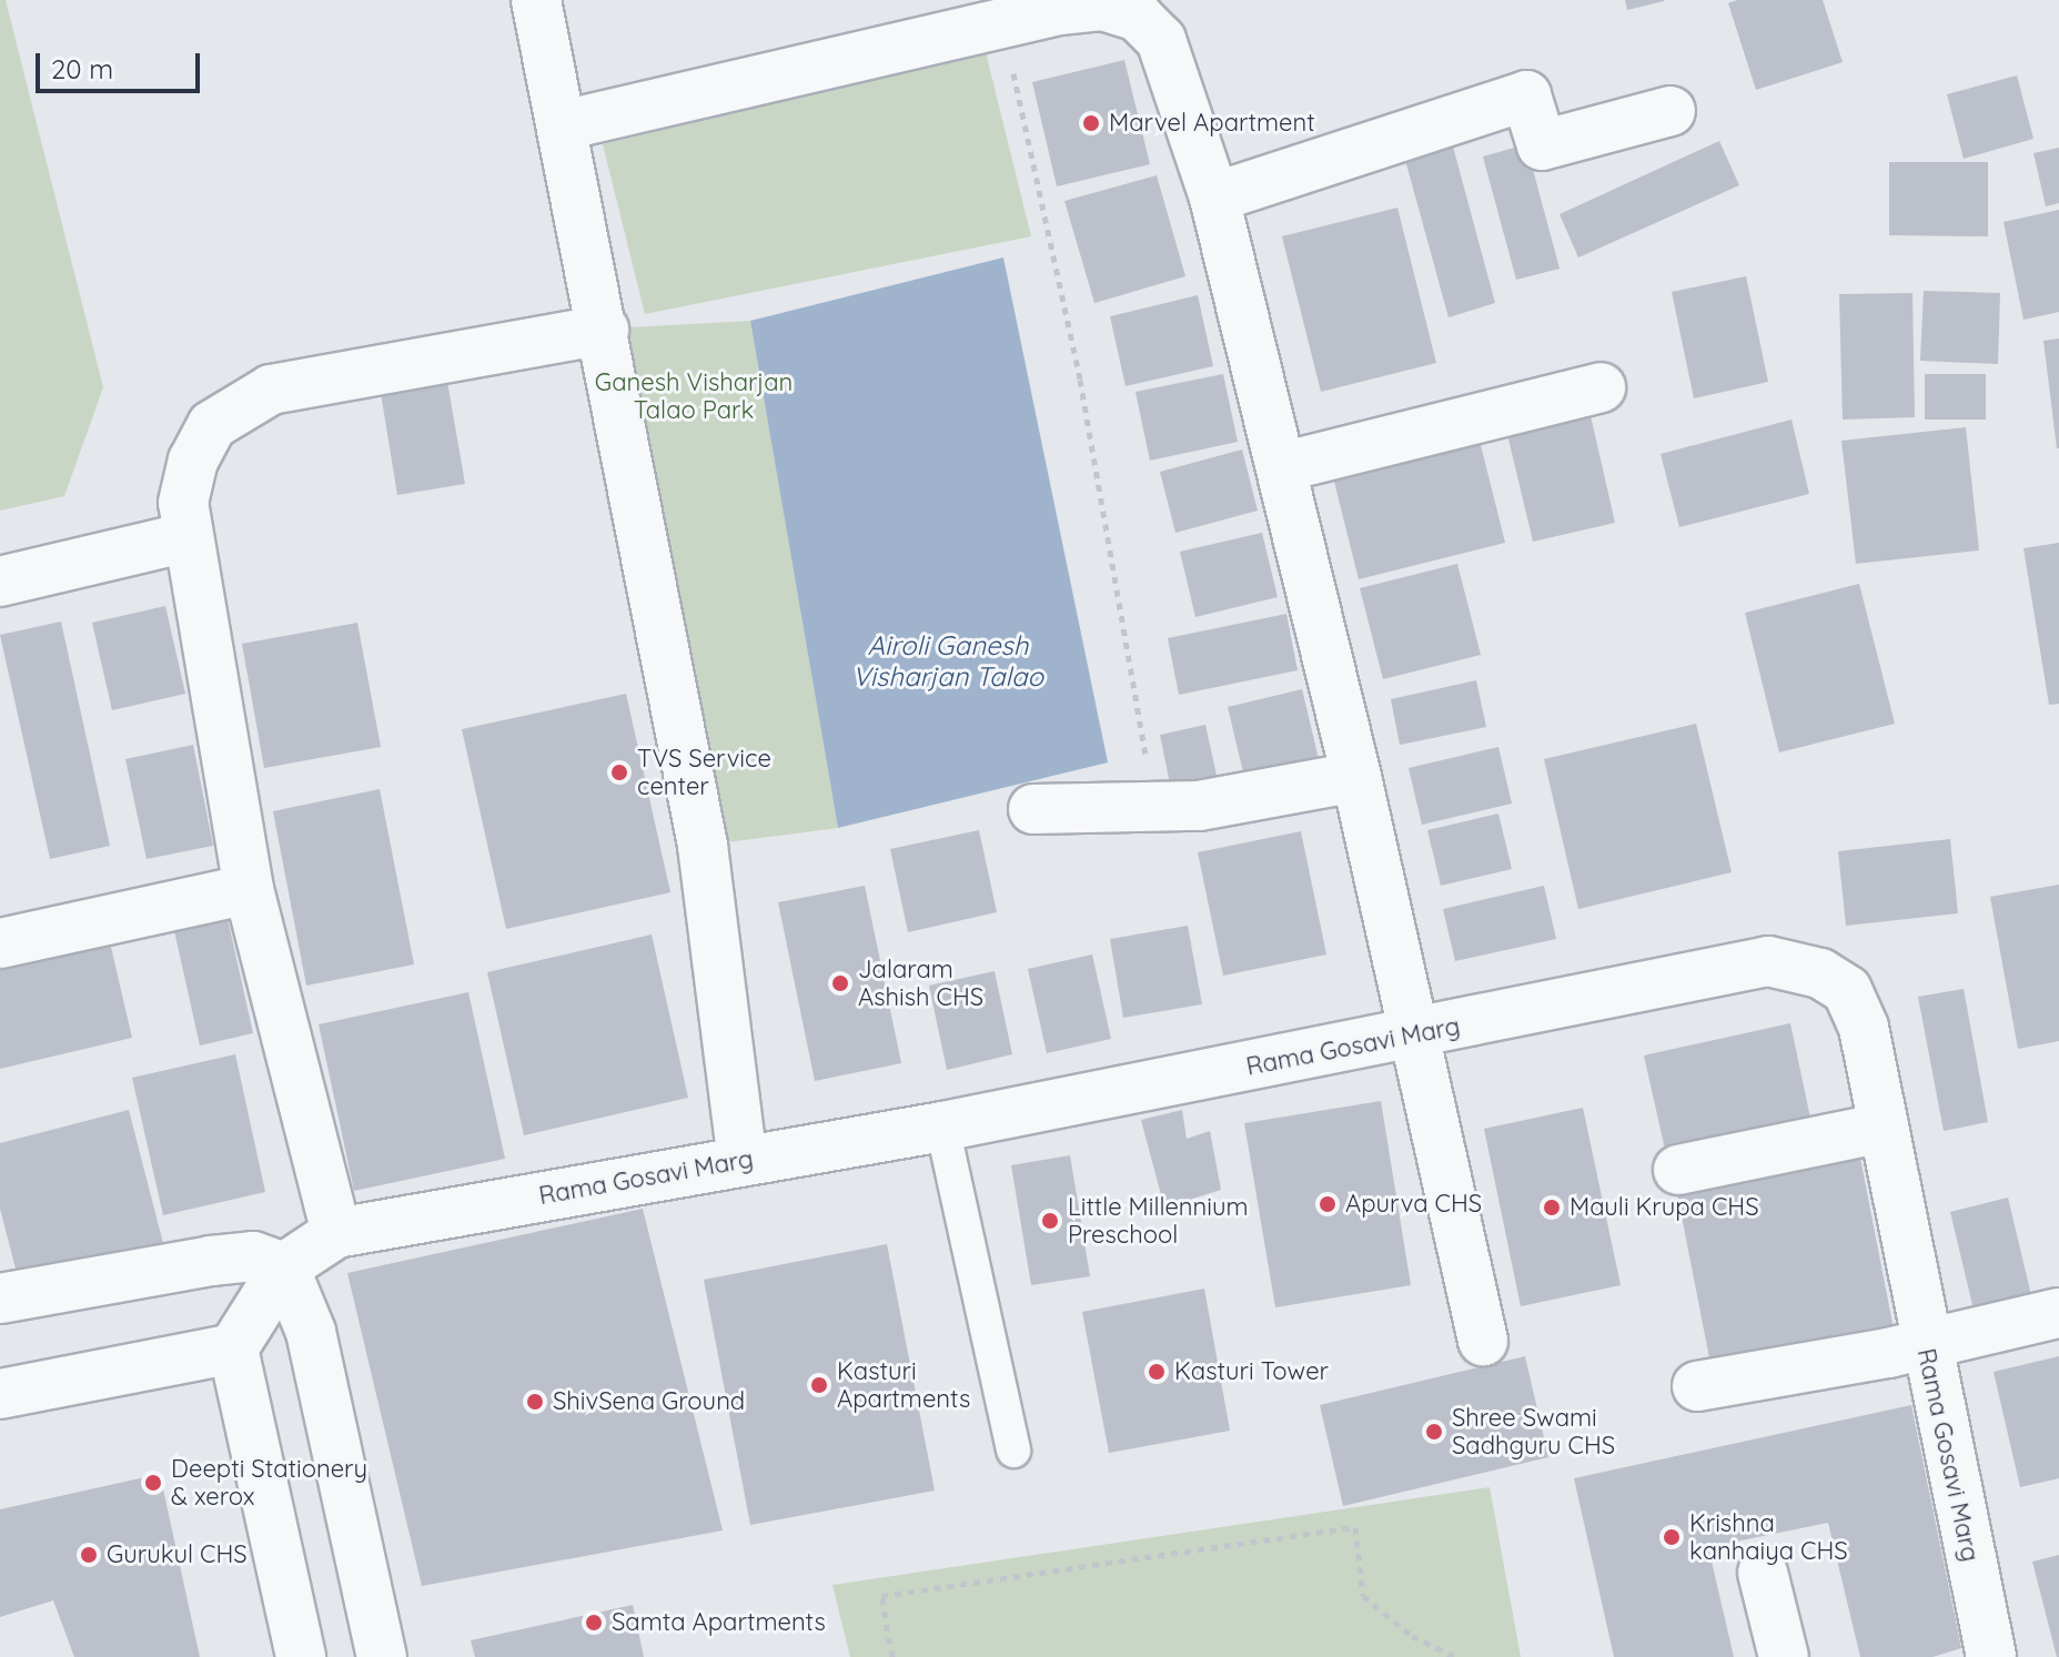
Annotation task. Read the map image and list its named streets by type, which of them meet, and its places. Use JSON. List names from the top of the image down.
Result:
{
  "streets": {
    "street": ["Rama Gosavi Marg"]
  },
  "water": ["Airoli Ganesh Visharjan Talao"],
  "parks": ["Ganesh Visharjan Talao Park"],
  "places": [
    "Marvel Apartment",
    "TVS Service center",
    "Jalaram Ashish CHS",
    "Apurva CHS",
    "Mauli Krupa CHS",
    "Little Millennium Preschool",
    "Kasturi Tower",
    "Kasturi Apartments",
    "ShivSena Ground",
    "Shree Swami Sadhguru CHS",
    "Deepti Stationery & xerox",
    "Krishna kanhaiya CHS",
    "Gurukul CHS",
    "Samta Apartments"
  ],
  "scale_bar": "20 m"
}
